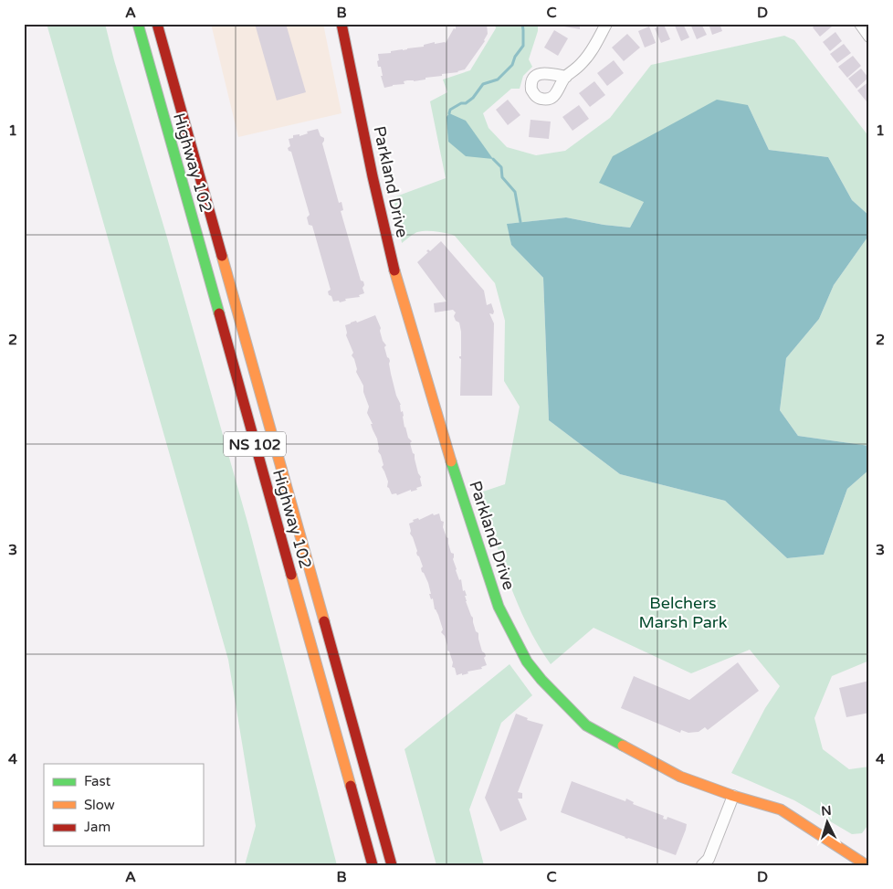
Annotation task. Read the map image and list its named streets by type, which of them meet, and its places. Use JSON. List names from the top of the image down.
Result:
{
  "streets": {
    "main road": ["Highway 102", "Parkland Drive", "NS 102"]
  },
  "parks": ["Belchers Marsh Park"],
  "legend": ["Fast", "Slow", "Jam"],
  "north": "top",
  "grid": {
    "columns": [
      "A",
      "B",
      "C",
      "D"
    ],
    "rows": [
      "1",
      "2",
      "3",
      "4"
    ]
  }
}
